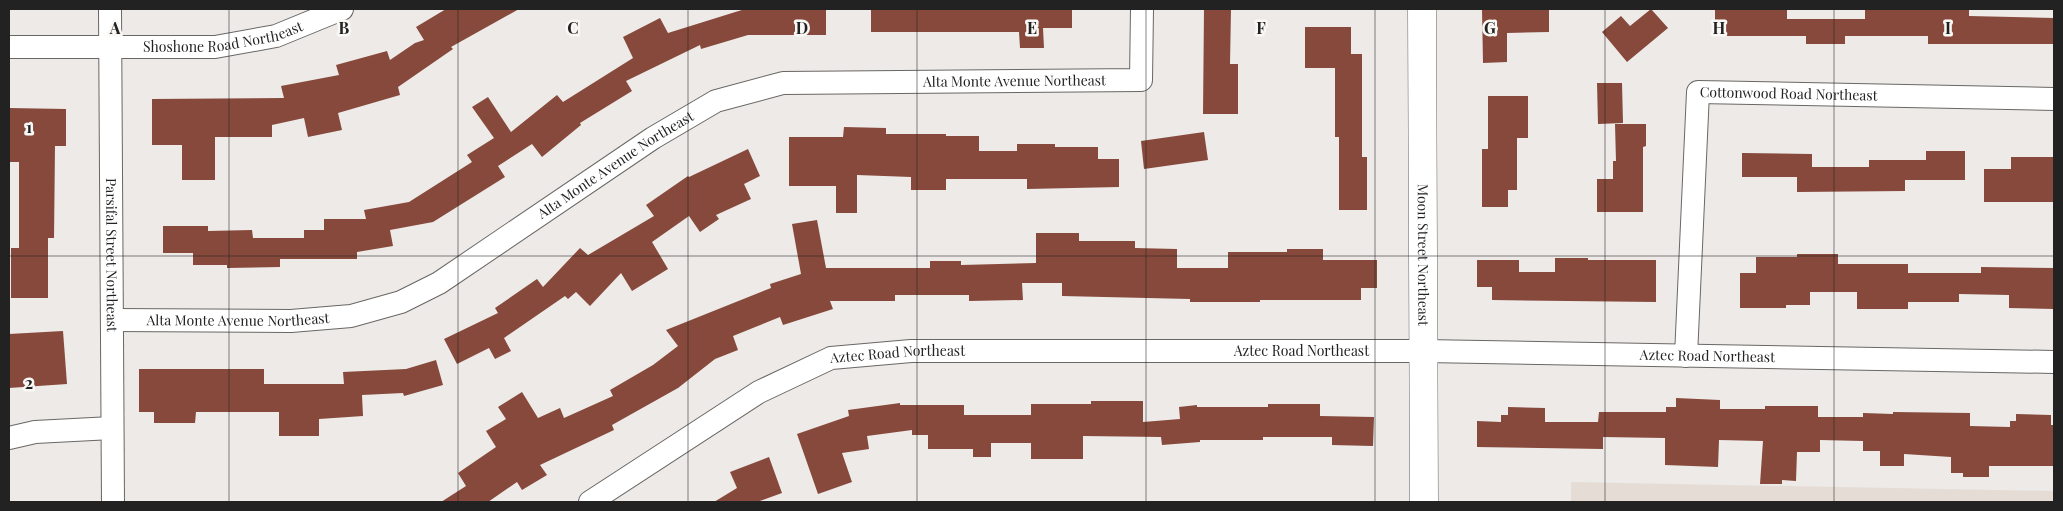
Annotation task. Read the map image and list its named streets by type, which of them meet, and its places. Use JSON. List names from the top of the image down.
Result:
{
  "streets": {
    "street": [
      "Shoshone Road Northeast",
      "Alta Monte Avenue Northeast",
      "Cottonwood Road Northeast",
      "Parsifal Street Northeast",
      "Moon Street Northeast",
      "Aztec Road Northeast"
    ]
  },
  "crossings": [
    ["Shoshone Road Northeast", "Parsifal Street Northeast"],
    ["Alta Monte Avenue Northeast", "Parsifal Street Northeast"],
    ["Cottonwood Road Northeast", "Aztec Road Northeast"],
    ["Moon Street Northeast", "Aztec Road Northeast"]
  ],
  "grid": {
    "columns": [
      "A",
      "B",
      "C",
      "D",
      "E",
      "F",
      "G",
      "H",
      "I"
    ],
    "rows": ["1", "2"]
  }
}
